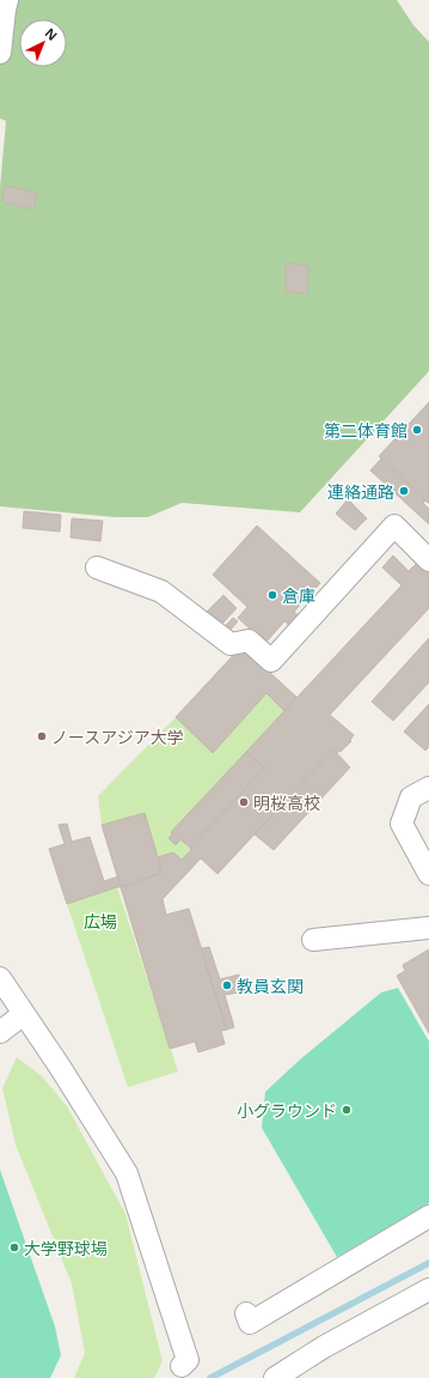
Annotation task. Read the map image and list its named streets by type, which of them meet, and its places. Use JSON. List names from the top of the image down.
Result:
{
  "parks": ["広場"],
  "places": [
    "第二体育館",
    "連絡通路",
    "倉庫",
    "ノースアジア大学",
    "明桜高校",
    "教員玄関",
    "小グラウンド",
    "大学野球場"
  ],
  "north": "top right"
}
